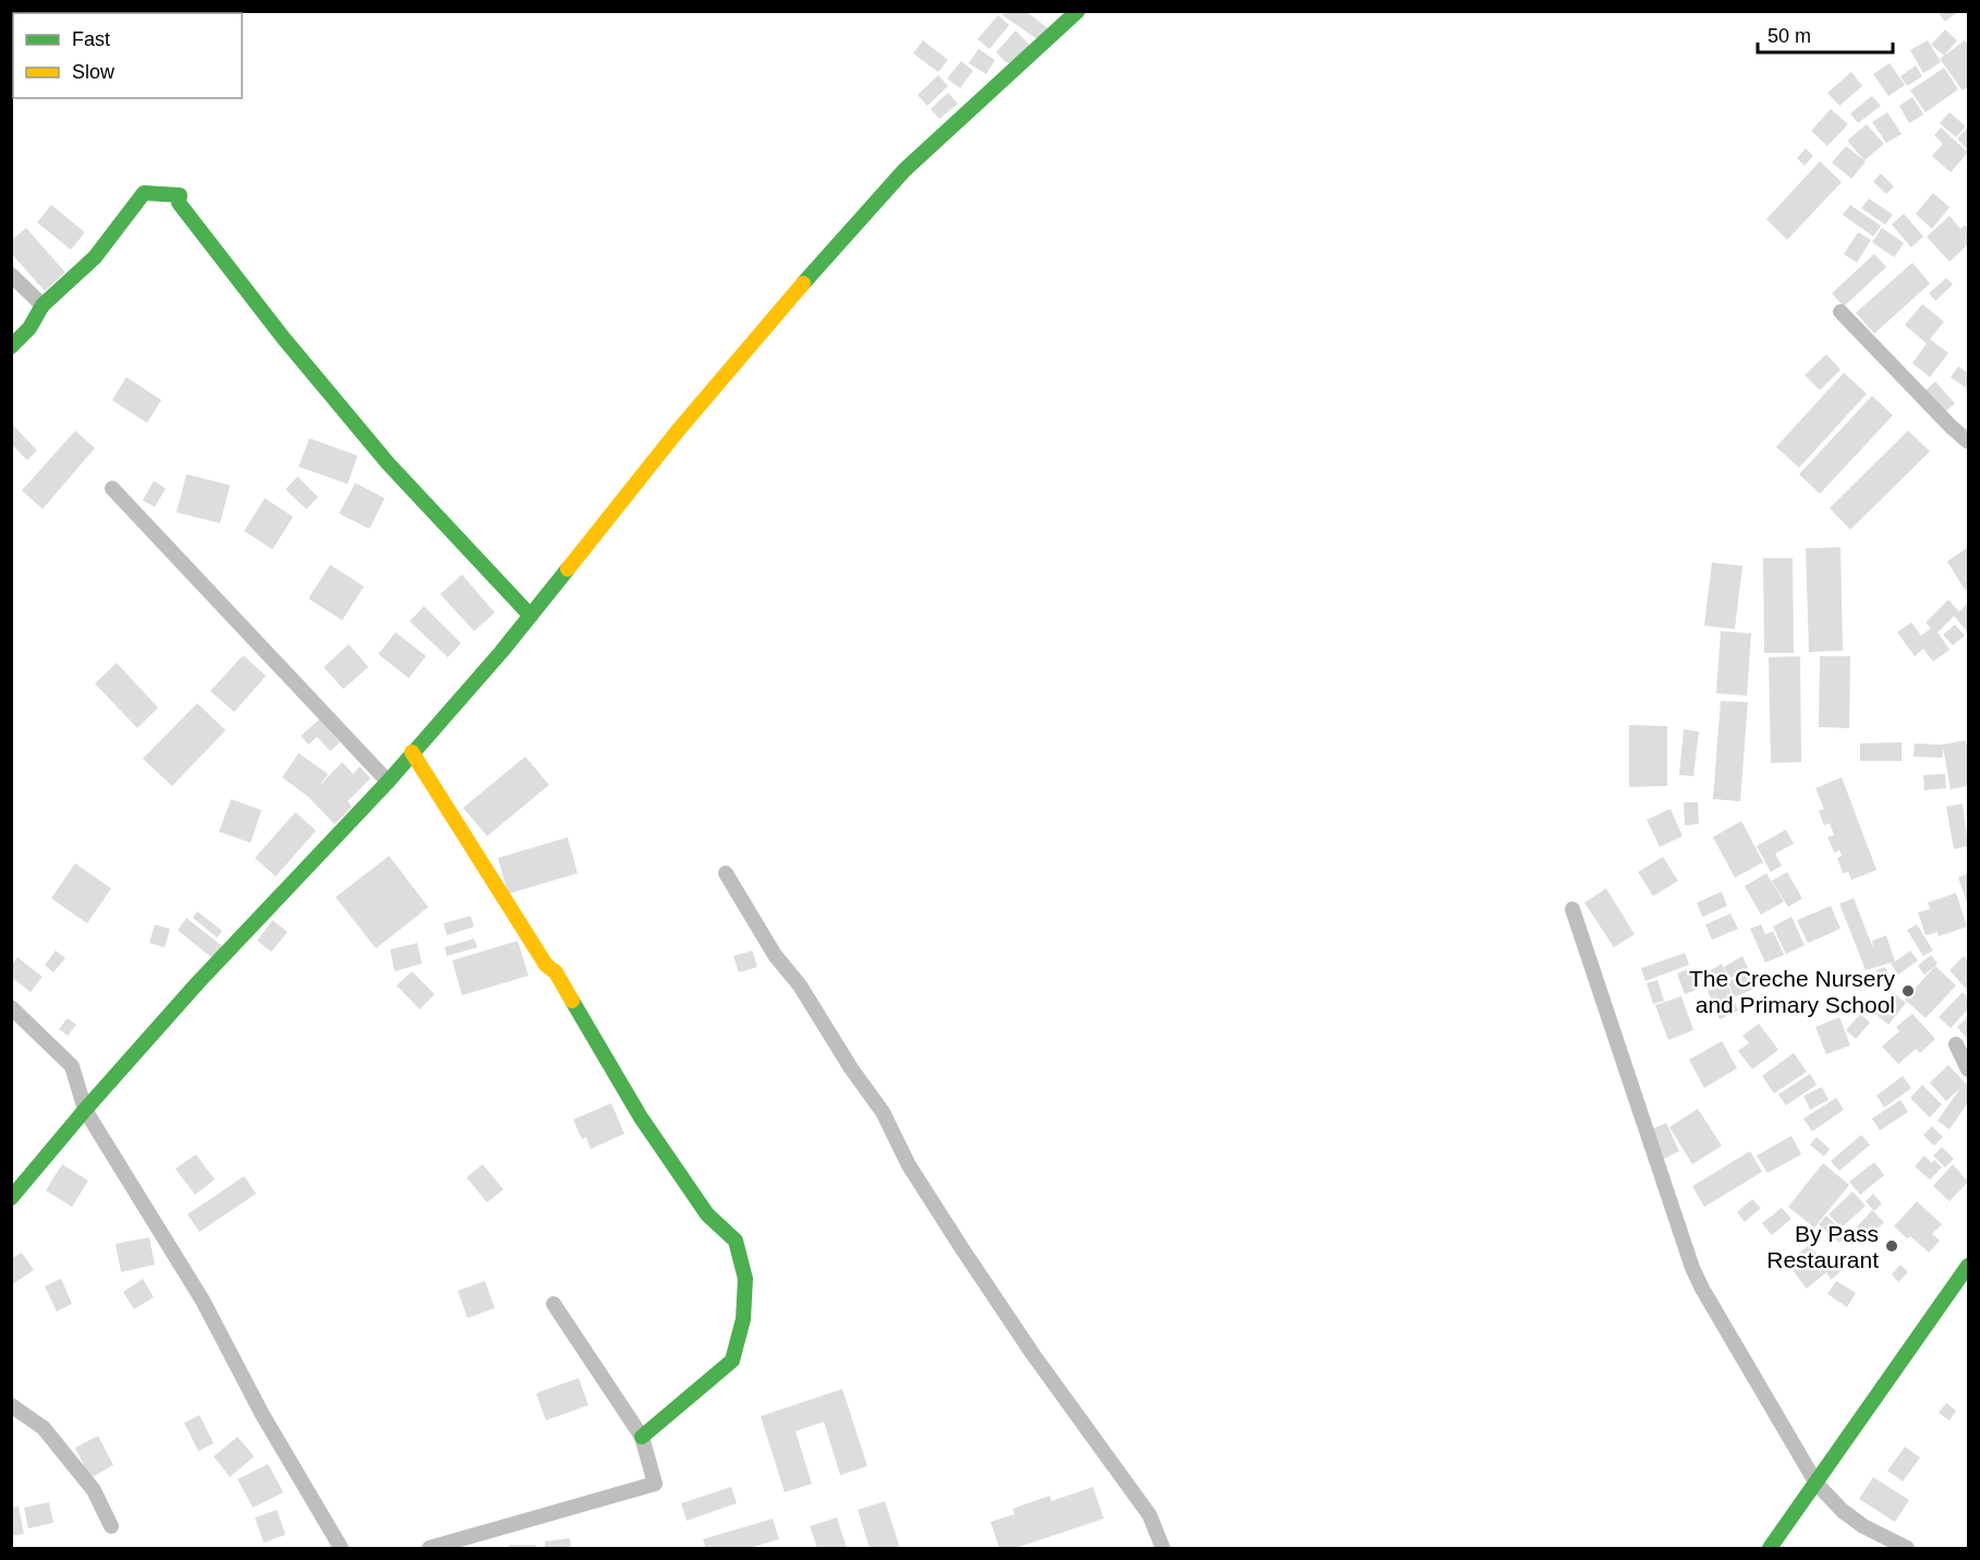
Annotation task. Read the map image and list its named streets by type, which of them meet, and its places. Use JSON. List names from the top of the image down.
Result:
{
  "places": ["The Creche Nursery and Primary School", "By Pass Restaurant"],
  "legend": ["Fast", "Slow"],
  "scale_bar": "50 m"
}
